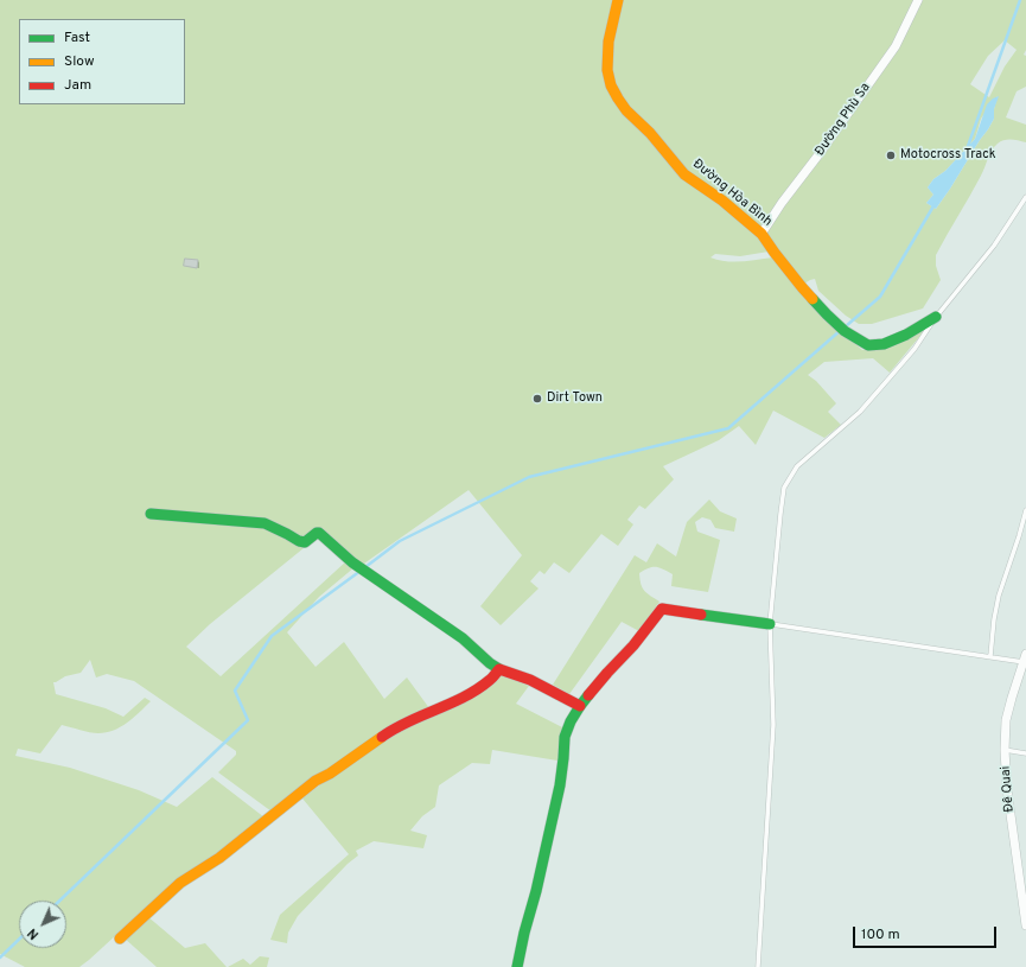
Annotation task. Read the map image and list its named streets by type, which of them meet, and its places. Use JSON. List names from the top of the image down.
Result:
{
  "streets": {
    "street": ["Đường Phù Sa", "Đường Hòa Bình", "Đê Quai"]
  },
  "crossings": [
    ["Đường Phù Sa", "Đường Hòa Bình"]
  ],
  "places": ["Motocross Track", "Dirt Town"],
  "legend": ["Fast", "Slow", "Jam"],
  "scale_bar": "100 m",
  "north": "bottom left"
}
